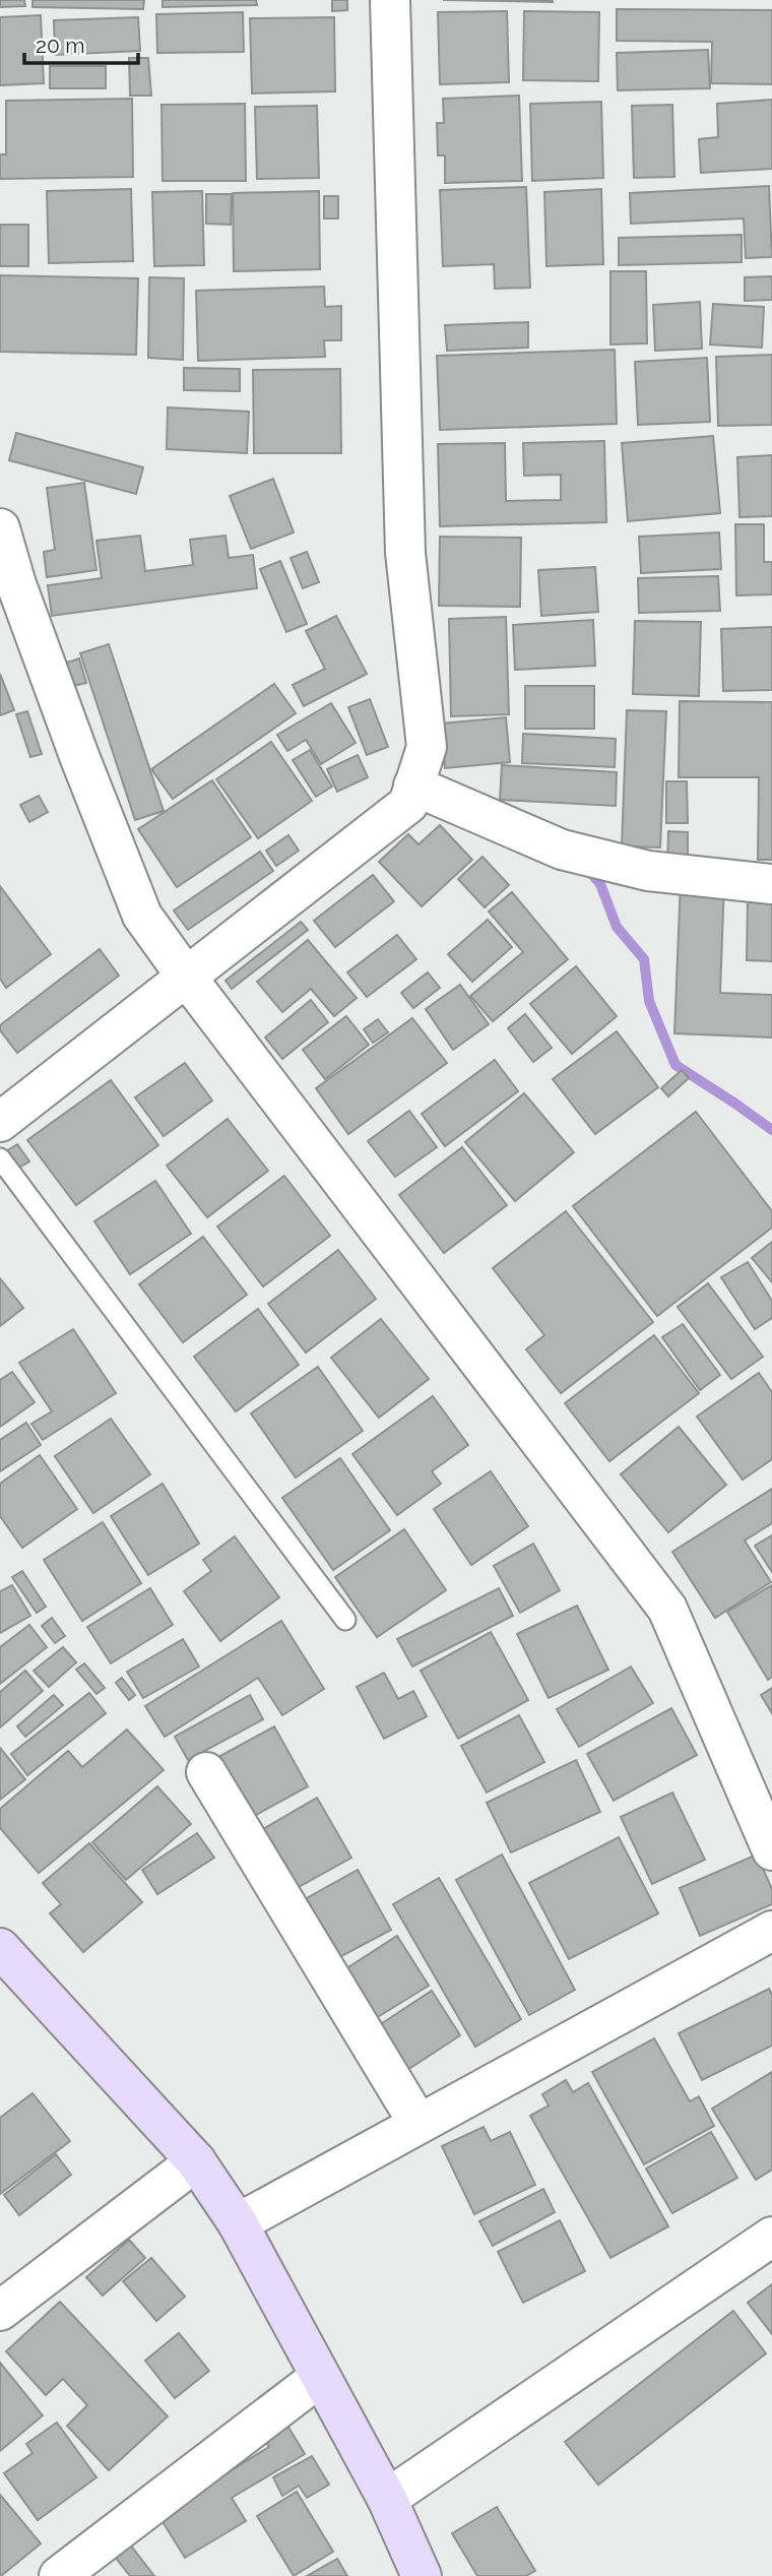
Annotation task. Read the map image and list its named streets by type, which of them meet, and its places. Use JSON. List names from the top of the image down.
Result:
{
  "scale_bar": "20 m"
}
